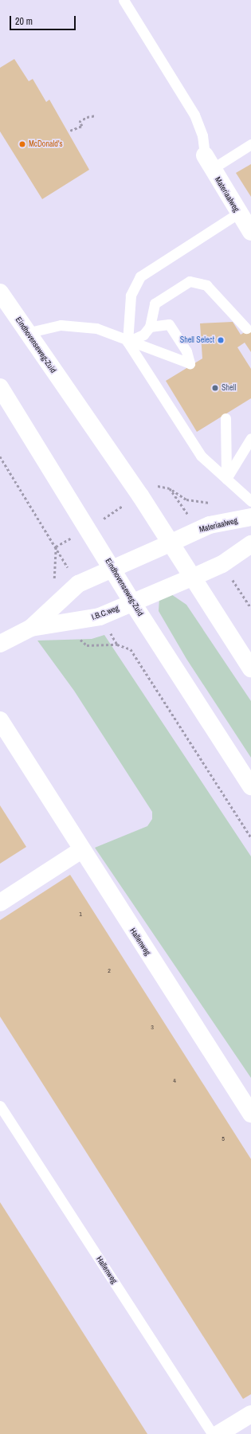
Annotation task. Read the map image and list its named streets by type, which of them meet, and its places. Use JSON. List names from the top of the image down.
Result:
{
  "streets": {
    "street": [
      "Materiaalweg",
      "Eindhovenseweg-Zuid",
      "I.B.C.weg",
      "Hallenweg"
    ]
  },
  "crossings": [
    ["Materiaalweg", "Eindhovenseweg-Zuid"],
    ["Materiaalweg", "I.B.C.weg"],
    ["Eindhovenseweg-Zuid", "I.B.C.weg"]
  ],
  "places": ["McDonald's", "Shell Select", "Shell"],
  "house_numbers": [
    "1",
    "2",
    "3",
    "4",
    "5"
  ],
  "scale_bar": "20 m"
}
